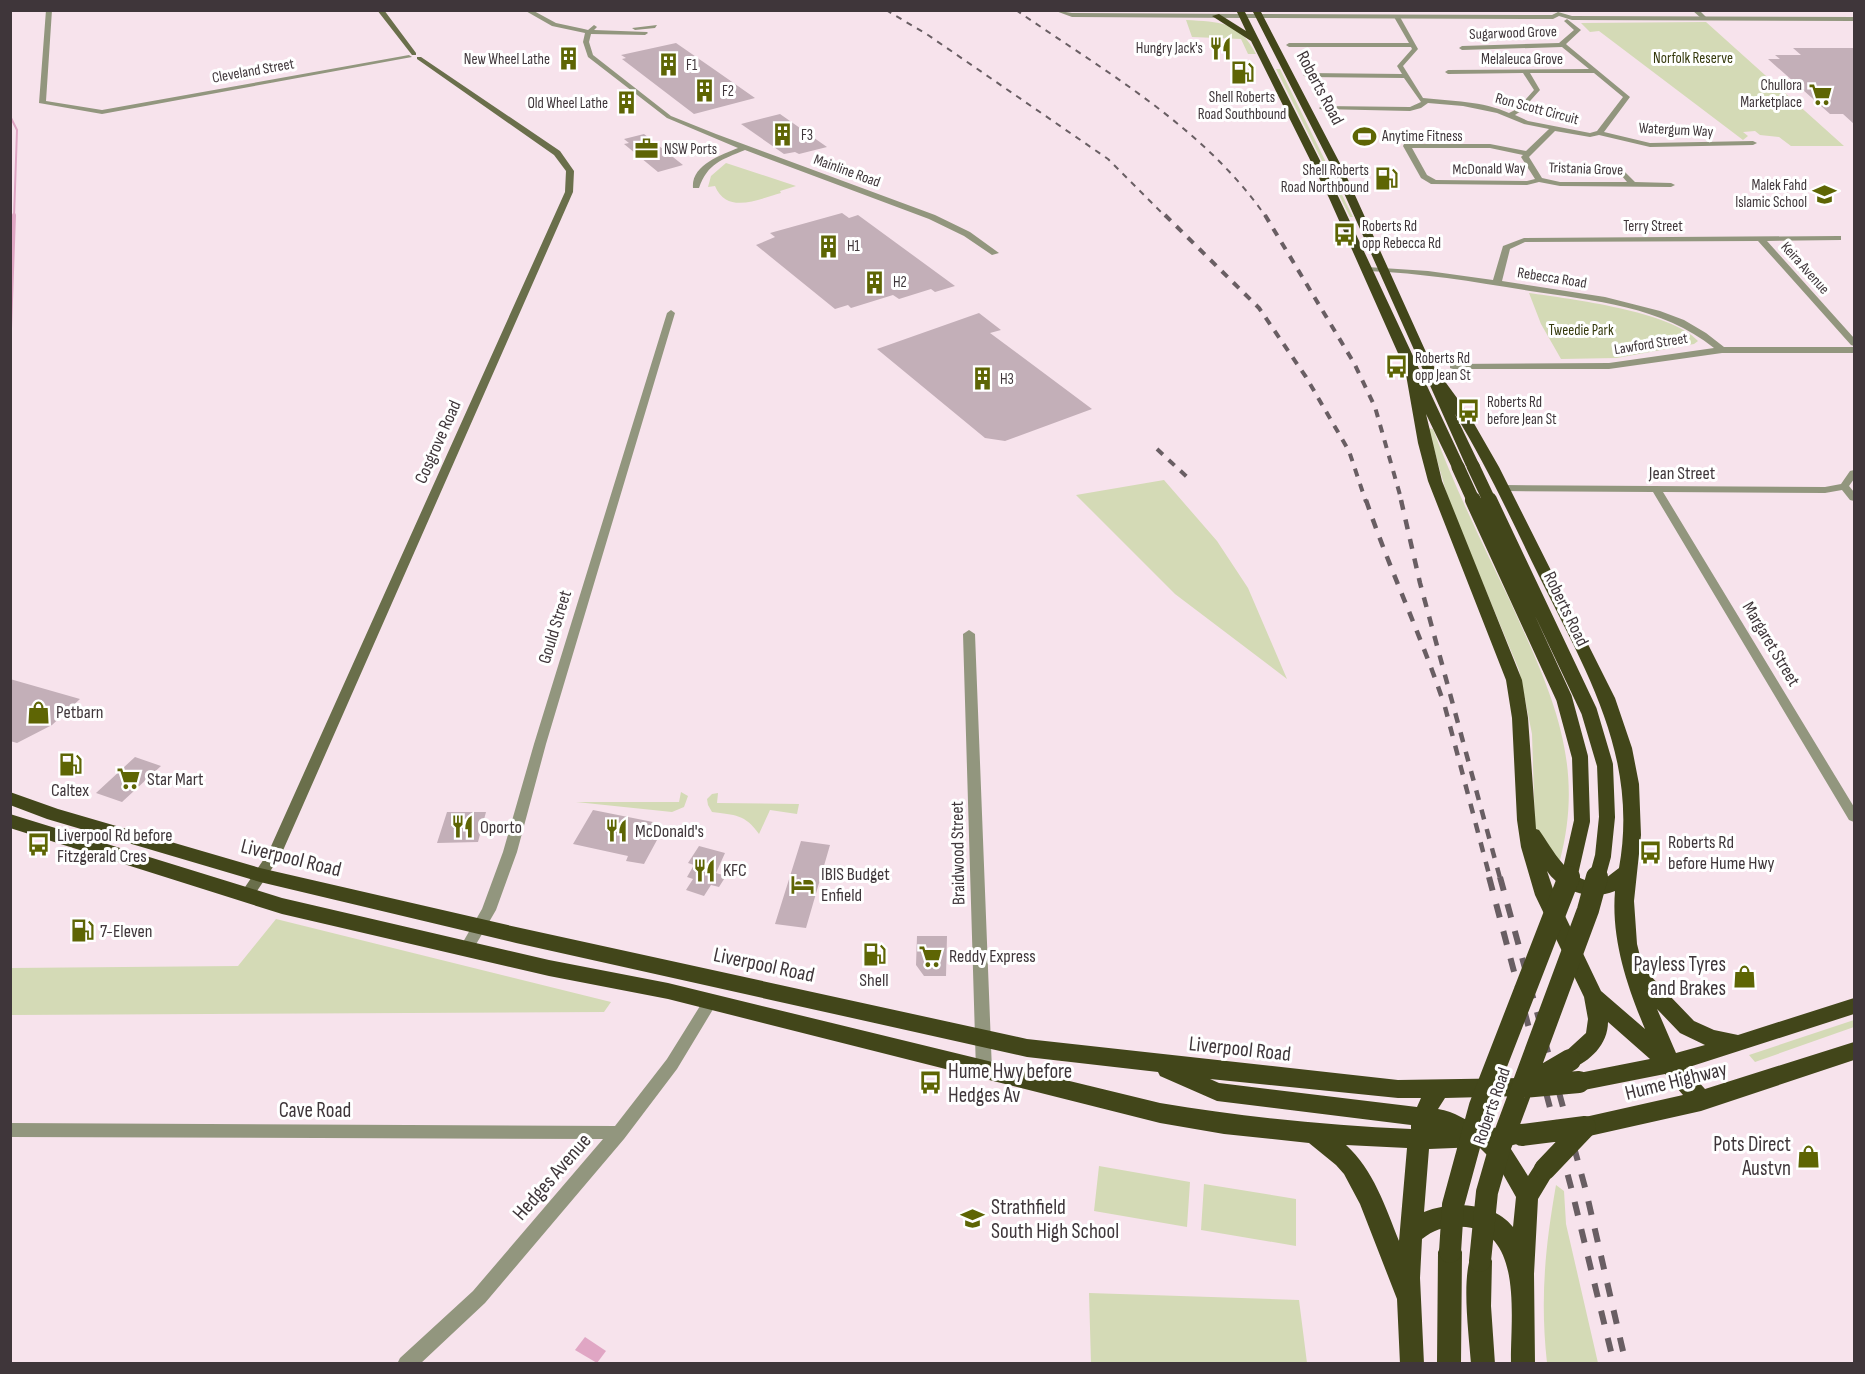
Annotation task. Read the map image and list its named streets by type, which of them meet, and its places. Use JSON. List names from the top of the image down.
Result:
{
  "streets": {
    "highway": ["Roberts Road", "Liverpool Road", "Hume Highway"],
    "main road": ["Cosgrove Road"],
    "street": [
      "Sugarwood Grove",
      "Melaleuca Grove",
      "Cleveland Street",
      "Ron Scott Circuit",
      "Watergum Way",
      "McDonald Way",
      "Tristania Grove",
      "Mainline Road",
      "Terry Street",
      "Keira Avenue",
      "Rebecca Road",
      "Lawford Street",
      "Jean Street",
      "Gould Street",
      "Margaret Street",
      "Braidwood Street",
      "Cave Road",
      "Hedges Avenue"
    ]
  },
  "crossings": [
    ["Sugarwood Grove", "Ron Scott Circuit"],
    ["Melaleuca Grove", "Ron Scott Circuit"],
    ["Cleveland Street", "Cosgrove Road"],
    ["Roberts Road", "Rebecca Road"],
    ["Ron Scott Circuit", "Watergum Way"],
    ["Ron Scott Circuit", "McDonald Way"],
    ["McDonald Way", "Tristania Grove"],
    ["Terry Street", "Keira Avenue"],
    ["Terry Street", "Rebecca Road"],
    ["Rebecca Road", "Lawford Street"],
    ["Cosgrove Road", "Liverpool Road"],
    ["Jean Street", "Margaret Street"],
    ["Gould Street", "Liverpool Road"],
    ["Braidwood Street", "Liverpool Road"],
    ["Liverpool Road", "Hume Highway"],
    ["Cave Road", "Hedges Avenue"]
  ],
  "parks": ["Norfolk Reserve", "Tweedie Park"],
  "places": {
    "restaurant": [
      "Hungry Jack's",
      "Oporto",
      "McDonald's",
      "KFC"
    ],
    "building": [
      "New Wheel Lathe",
      "F1",
      "F2",
      "Old Wheel Lathe",
      "F3",
      "H1",
      "H2",
      "H3"
    ],
    "fuel station": [
      "Shell Roberts Road Southbound",
      "Shell Roberts Road Northbound",
      "Caltex",
      "7-Eleven",
      "Shell"
    ],
    "supermarket": ["Chullora Marketplace", "Star Mart", "Reddy Express"],
    "sports": ["Anytime Fitness"],
    "office": ["NSW Ports"],
    "school or university": ["Malek Fahd Islamic School", "Strathfield South High School"],
    "bus stop": [
      "Roberts Rd opp Rebecca Rd",
      "Roberts Rd opp Jean St",
      "Roberts Rd before Jean St",
      "Liverpool Rd before Fitzgerald Cres",
      "Roberts Rd before Hume Hwy",
      "Hume Hwy before Hedges Av"
    ],
    "shop": ["Petbarn", "Payless Tyres and Brakes", "Pots Direct Austvn"],
    "hotel": ["IBIS Budget Enfield"]
  }
}
